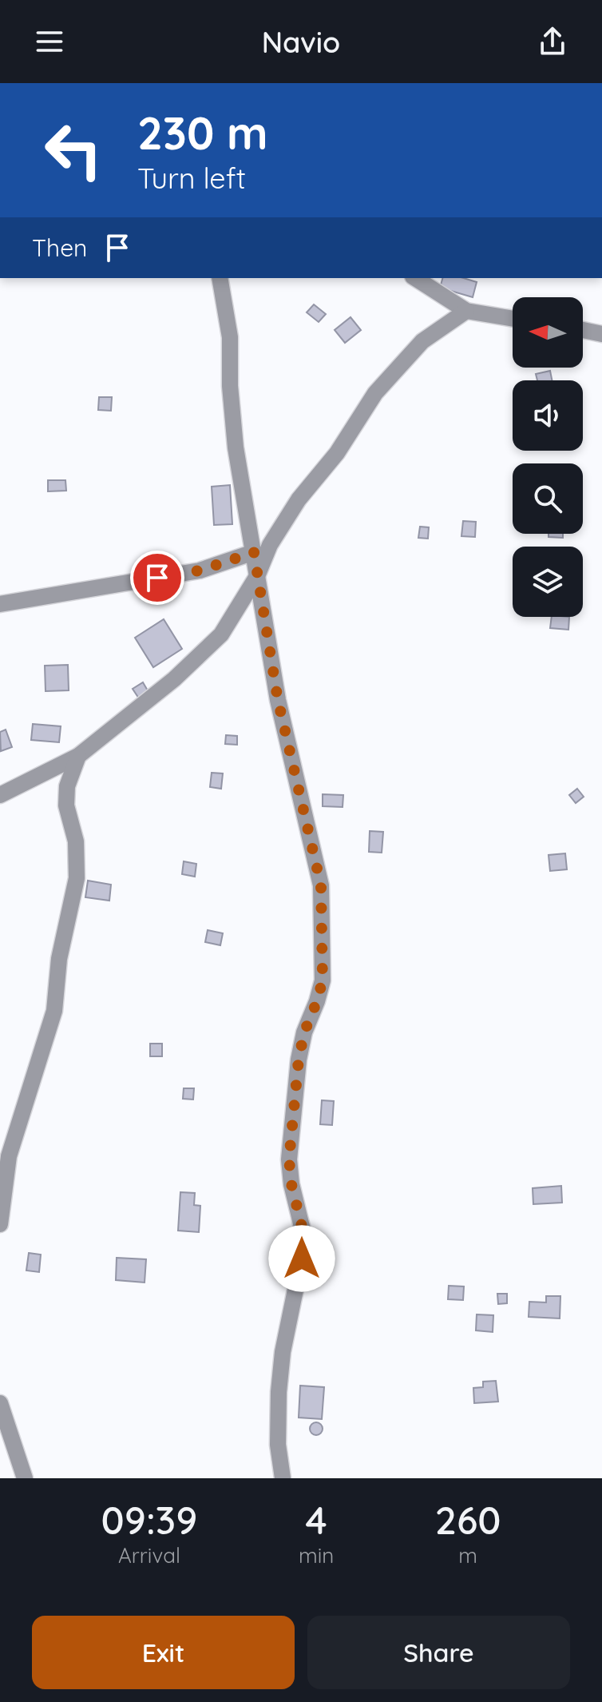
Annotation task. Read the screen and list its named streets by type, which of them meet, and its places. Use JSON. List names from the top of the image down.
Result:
{
  "north": "left",
  "page": {
    "header": "Navio",
    "turn": ["230 m", "Turn left"],
    "then": "Then",
    "eta": [
      "09:39",
      "Arrival",
      "4",
      "min",
      "260",
      "m"
    ],
    "buttons": ["Exit", "Share"]
  }
}
